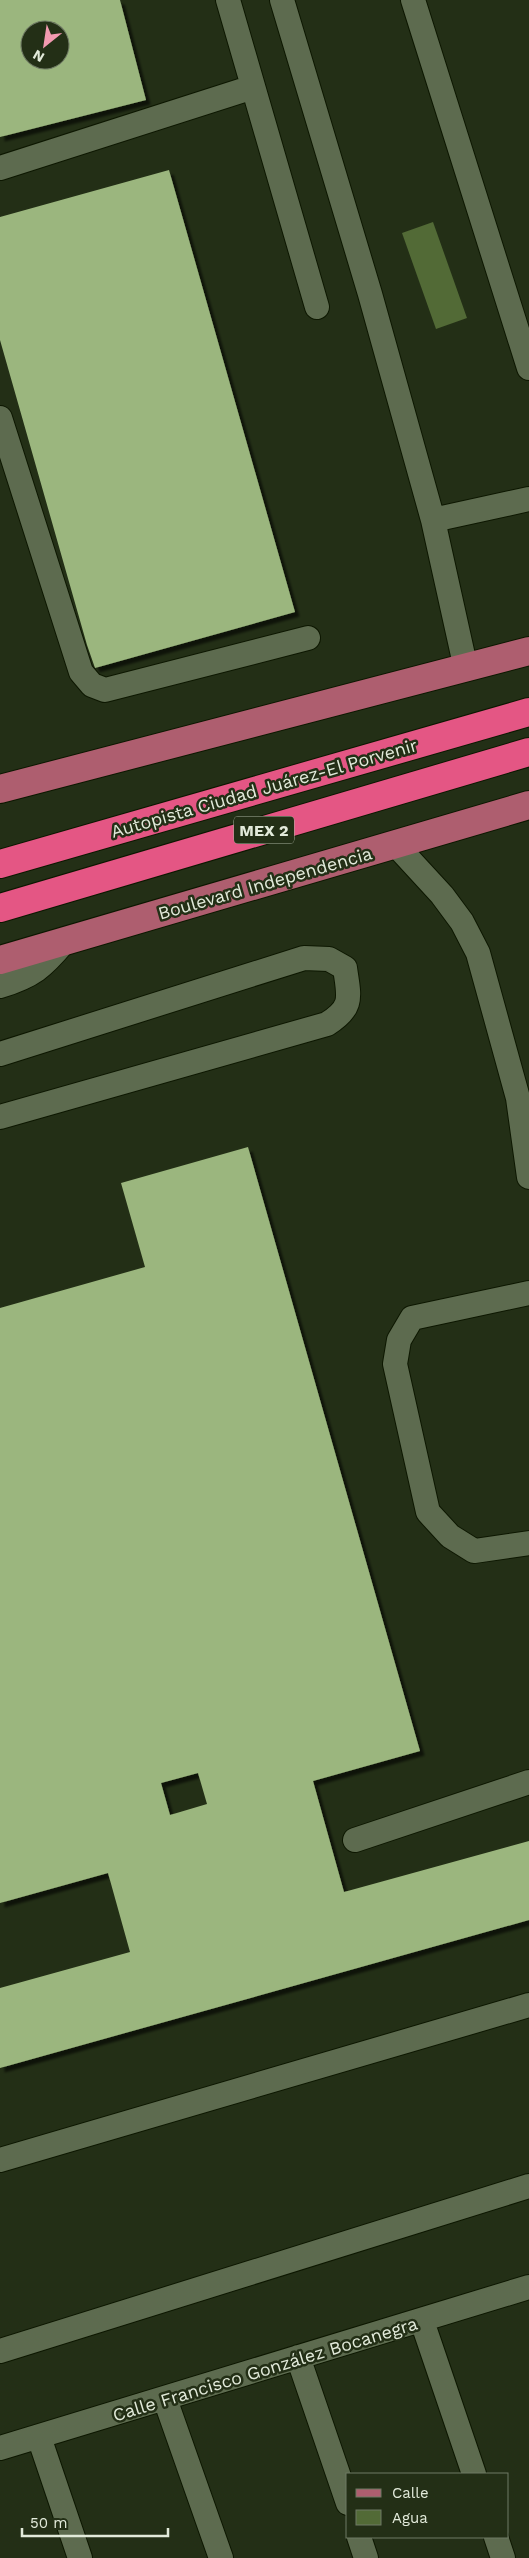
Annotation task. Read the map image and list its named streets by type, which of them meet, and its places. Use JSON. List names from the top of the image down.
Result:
{
  "streets": {
    "highway": ["Autopista Ciudad Juárez-El Porvenir", "MEX 2"],
    "main road": ["Boulevard Independencia"],
    "street": ["Calle Francisco González Bocanegra"]
  },
  "legend": ["Calle", "Agua"],
  "scale_bar": "50 m",
  "north": "bottom left"
}
